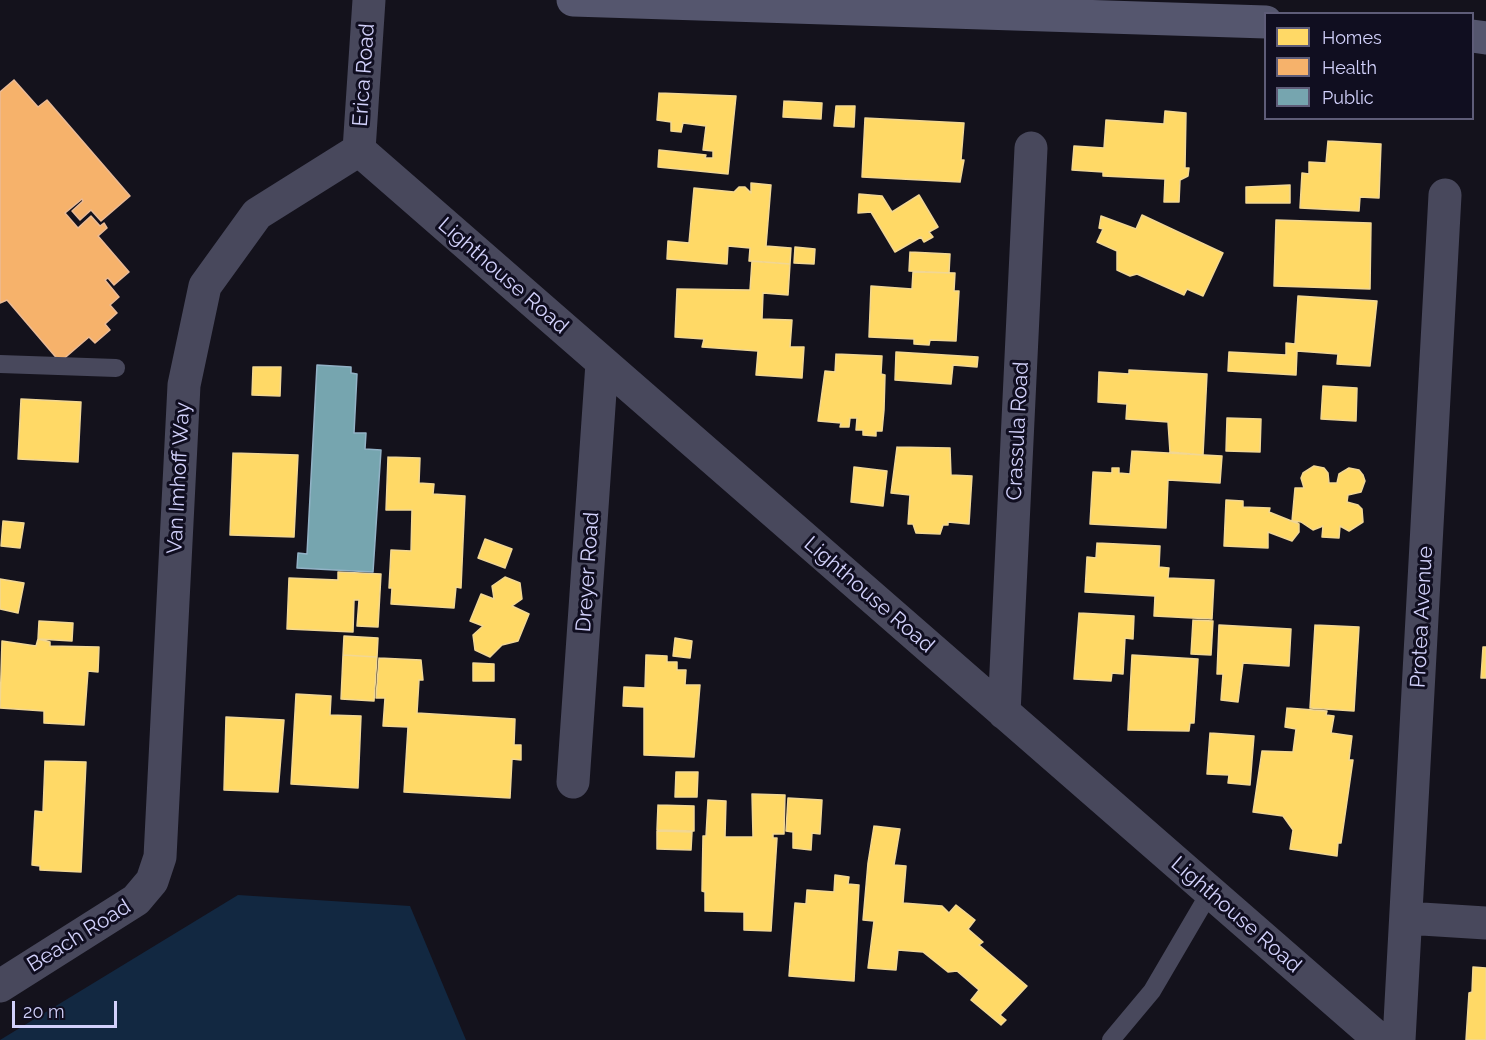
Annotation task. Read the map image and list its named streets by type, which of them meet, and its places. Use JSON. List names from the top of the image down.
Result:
{
  "streets": {
    "street": [
      "Erica Road",
      "Lighthouse Road",
      "Crassula Road",
      "Van Imhoff Way",
      "Dreyer Road",
      "Protea Avenue",
      "Beach Road"
    ]
  },
  "crossings": [
    ["Erica Road", "Lighthouse Road"],
    ["Erica Road", "Van Imhoff Way"],
    ["Lighthouse Road", "Crassula Road"],
    ["Lighthouse Road", "Van Imhoff Way"],
    ["Lighthouse Road", "Dreyer Road"],
    ["Van Imhoff Way", "Beach Road"]
  ],
  "legend": ["Homes", "Health", "Public"],
  "scale_bar": "20 m"
}
